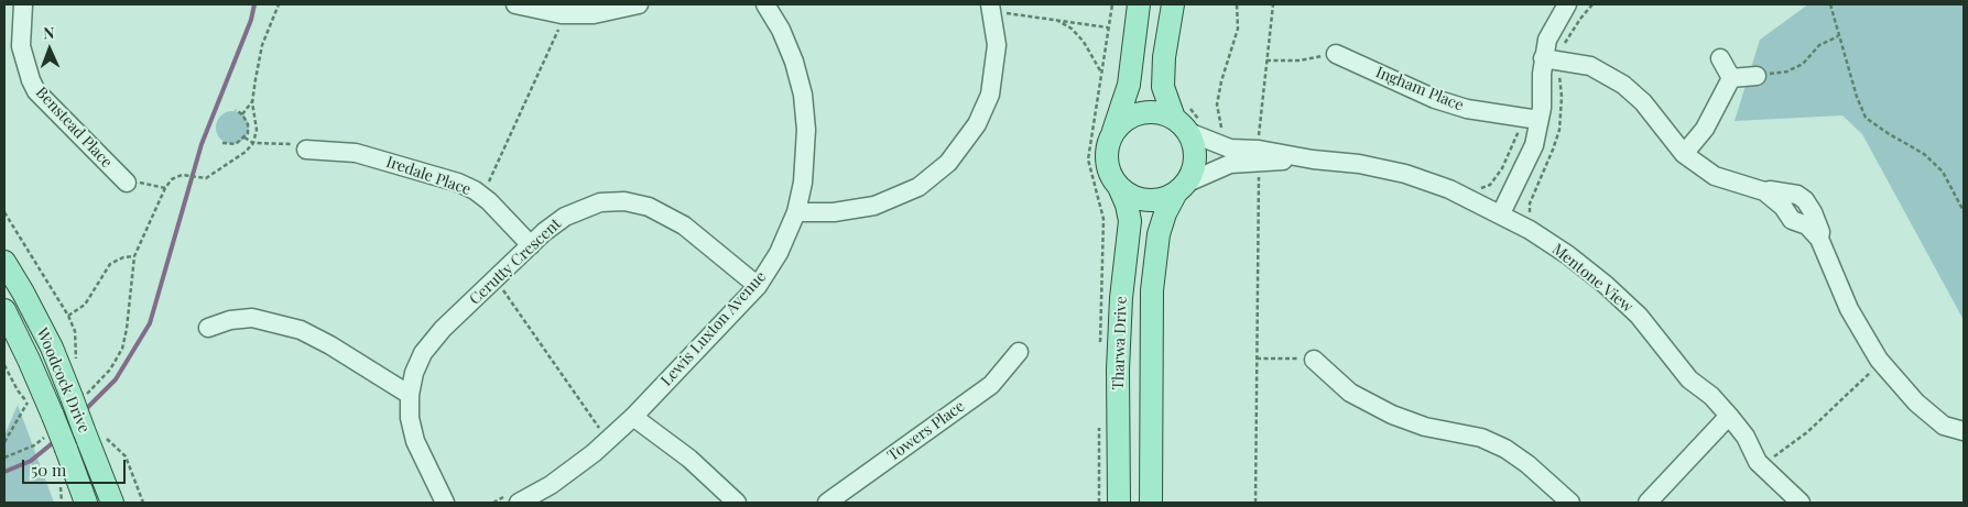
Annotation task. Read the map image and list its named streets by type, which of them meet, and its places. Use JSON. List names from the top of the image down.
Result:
{
  "streets": {
    "main road": ["Tharwa Drive", "Woodcock Drive"],
    "street": [
      "Ingham Place",
      "Benstead Place",
      "Iredale Place",
      "Cerutty Crescent",
      "Mentone View",
      "Lewis Luxton Avenue",
      "Towers Place"
    ]
  },
  "crossings": [
    ["Iredale Place", "Cerutty Crescent"],
    ["Cerutty Crescent", "Lewis Luxton Avenue"],
    ["Mentone View", "Tharwa Drive"]
  ],
  "scale_bar": "50 m",
  "north": "top"
}
